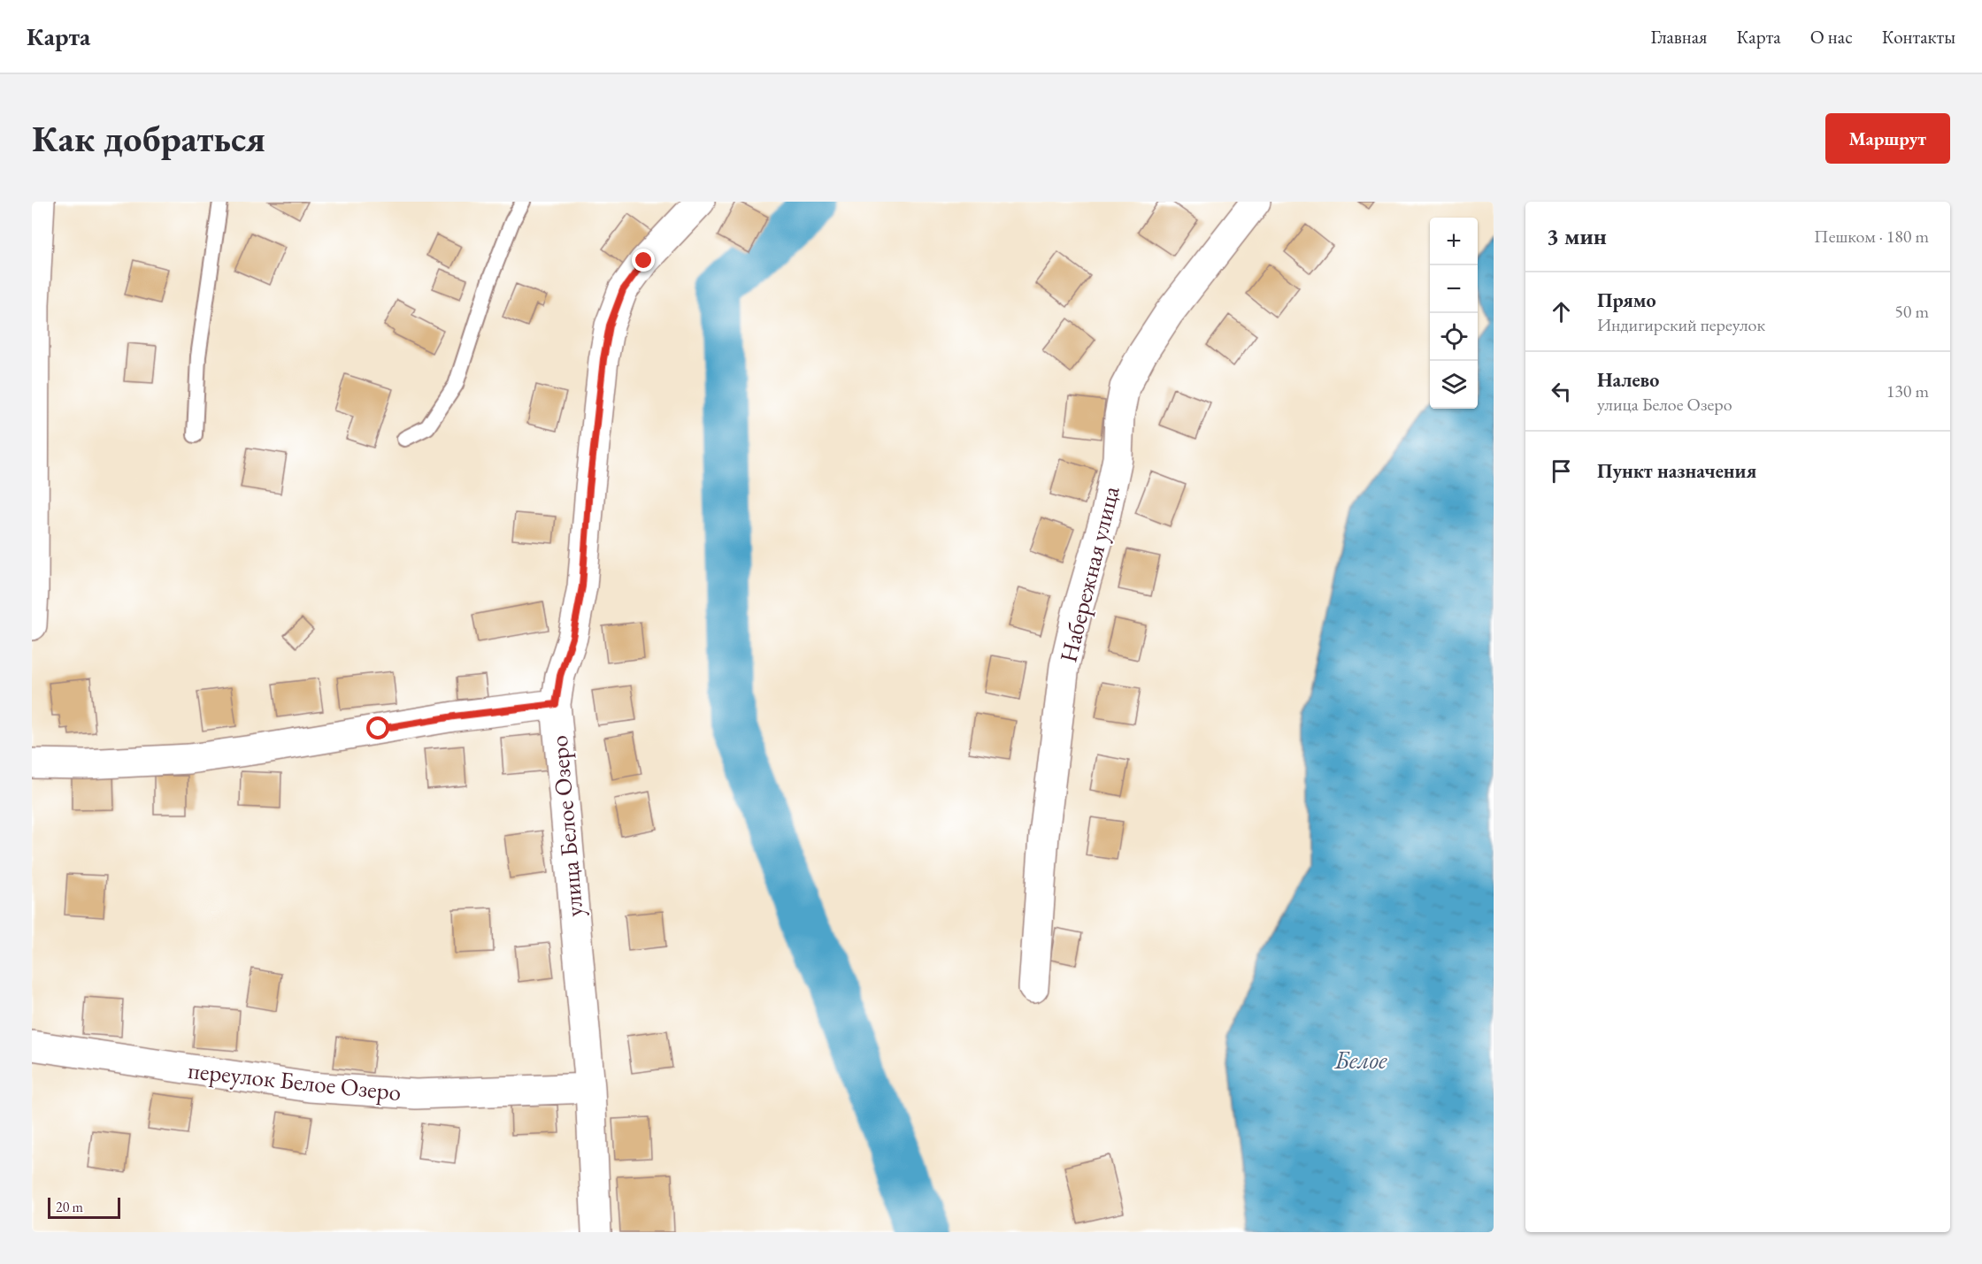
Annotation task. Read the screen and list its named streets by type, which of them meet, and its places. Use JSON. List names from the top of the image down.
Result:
{
  "streets": {
    "street": ["Набережная улица", "улица Белое Озеро", "переулок Белое Озеро"]
  },
  "crossings": [
    ["улица Белое Озеро", "переулок Белое Озеро"]
  ],
  "water": ["Белое"],
  "scale_bar": "20 m",
  "page": {
    "header": "Карта",
    "nav": [
      "Главная",
      "Карта",
      "О нас",
      "Контакты"
    ],
    "buttons": "Маршрут",
    "title": "Как добраться",
    "heading": ["3 мин", "Пешком · 180 m"],
    "map_buttons": ["+", "−"],
    "list": [
      ["Прямо", "Индигирский переулок", "50 m"],
      ["Налево", "улица Белое Озеро", "130 m"],
      "Пункт назначения"
    ],
    "scale": "20 m"
  }
}
